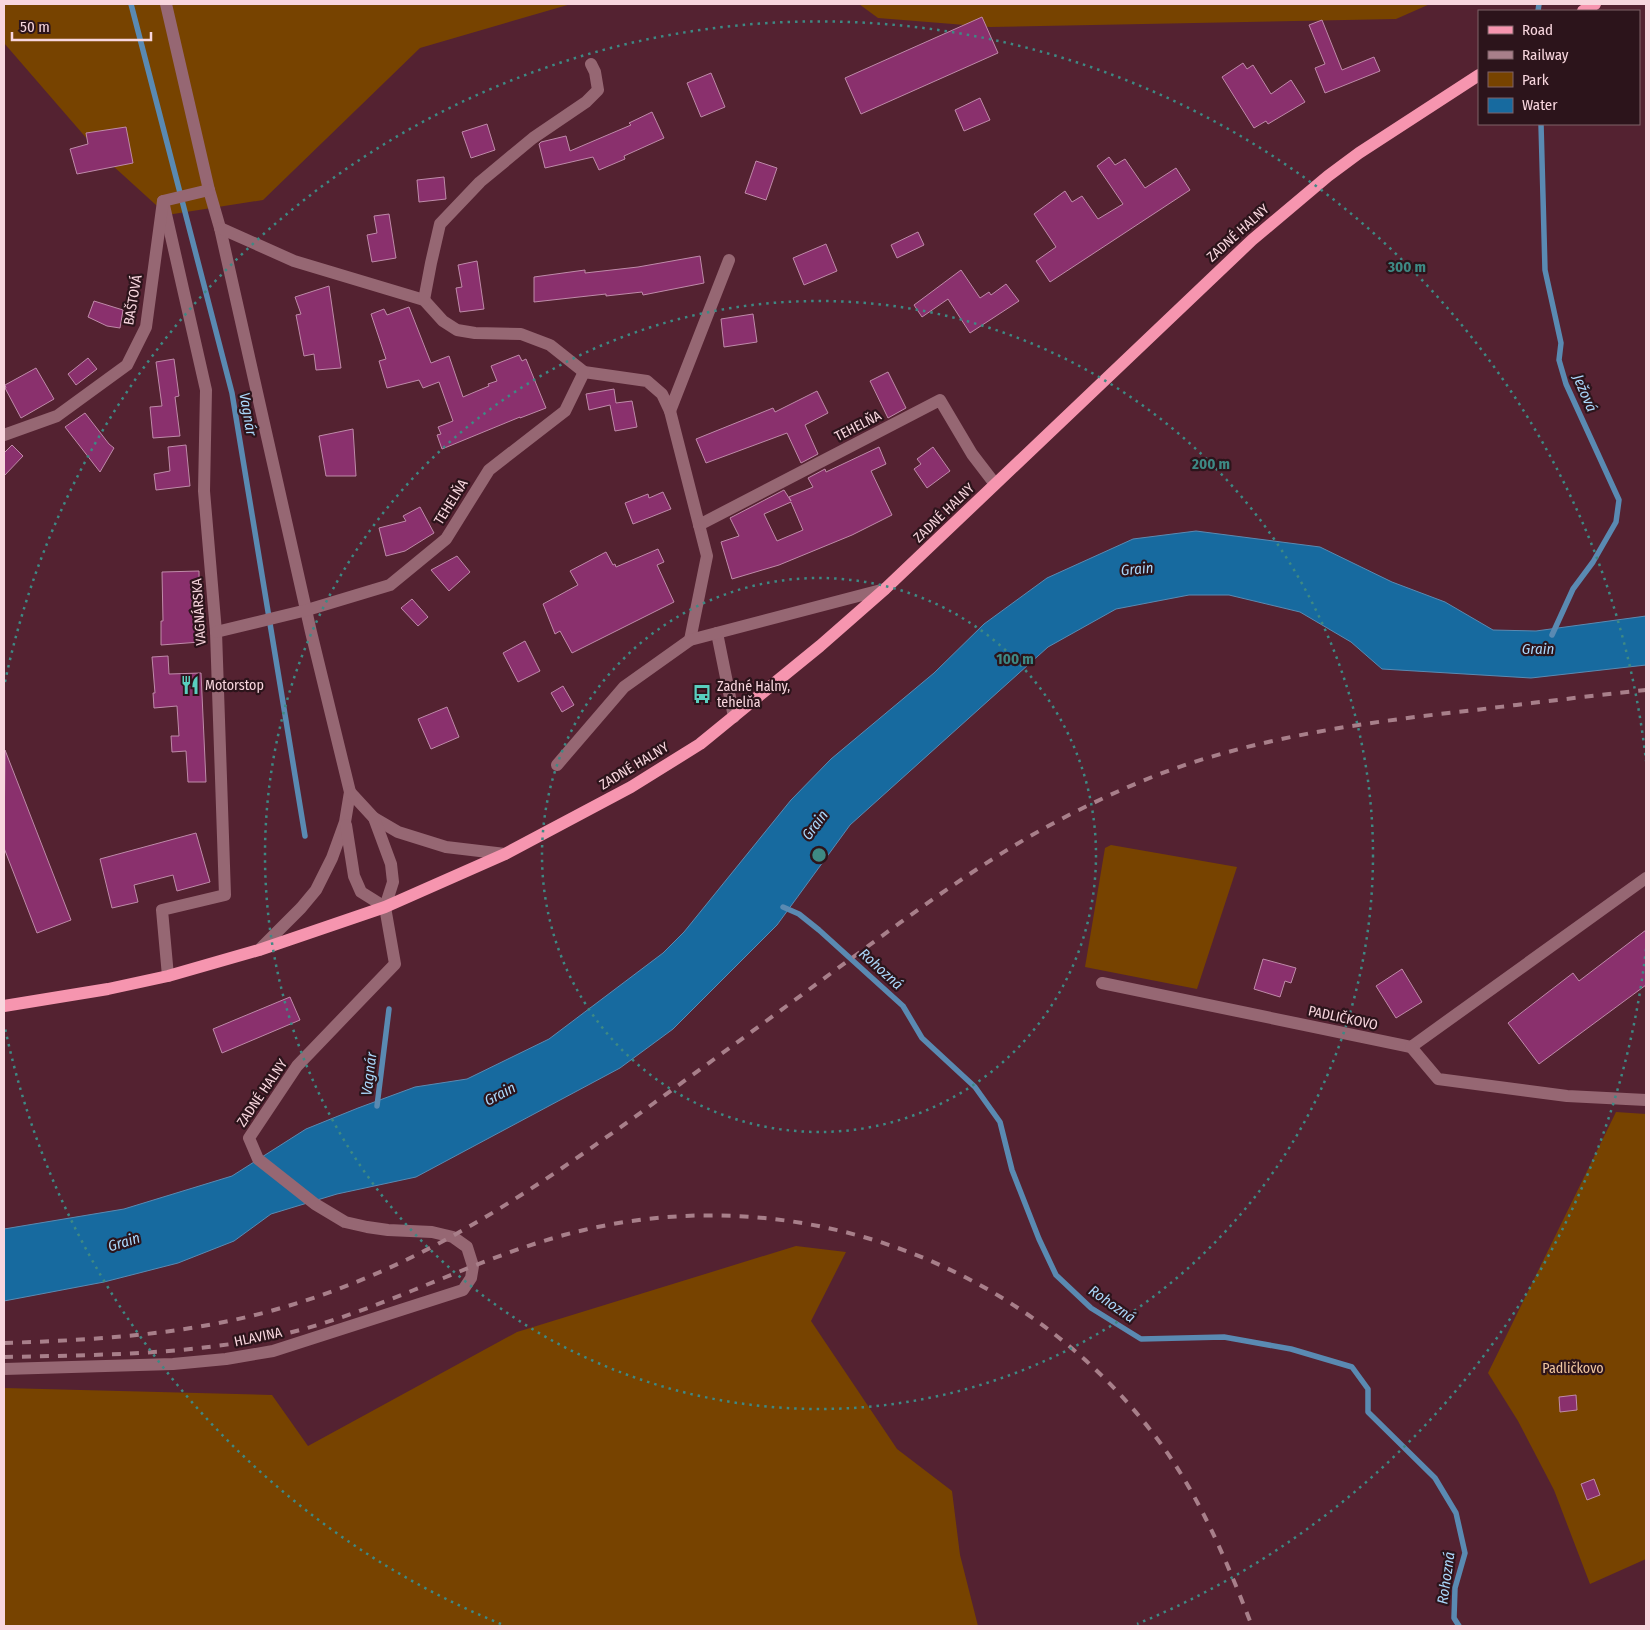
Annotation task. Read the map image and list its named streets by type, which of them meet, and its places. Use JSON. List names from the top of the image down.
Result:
{
  "streets": {
    "main road": ["ZADNÉ HALNY"],
    "street": [
      "BAŠTOVÁ",
      "TEHELŇA",
      "VAGNÁRSKA",
      "PADLIČKOVO",
      "HLAVINA"
    ]
  },
  "crossings": [
    ["ZADNÉ HALNY", "TEHELŇA"],
    ["ZADNÉ HALNY", "HLAVINA"],
    ["BAŠTOVÁ", "VAGNÁRSKA"],
    ["TEHELŇA", "VAGNÁRSKA"]
  ],
  "water": [
    "Ježová",
    "Vagnár",
    "Grain",
    "Rohozná"
  ],
  "parks": ["Padličkovo"],
  "places": {
    "restaurant": ["Motorstop"],
    "bus stop": ["Zadné Halny, tehelňa"]
  },
  "legend": [
    "Road",
    "Railway",
    "Park",
    "Water"
  ],
  "scale_bar": "50 m",
  "rings": ["300 m", "200 m", "100 m"]
}
